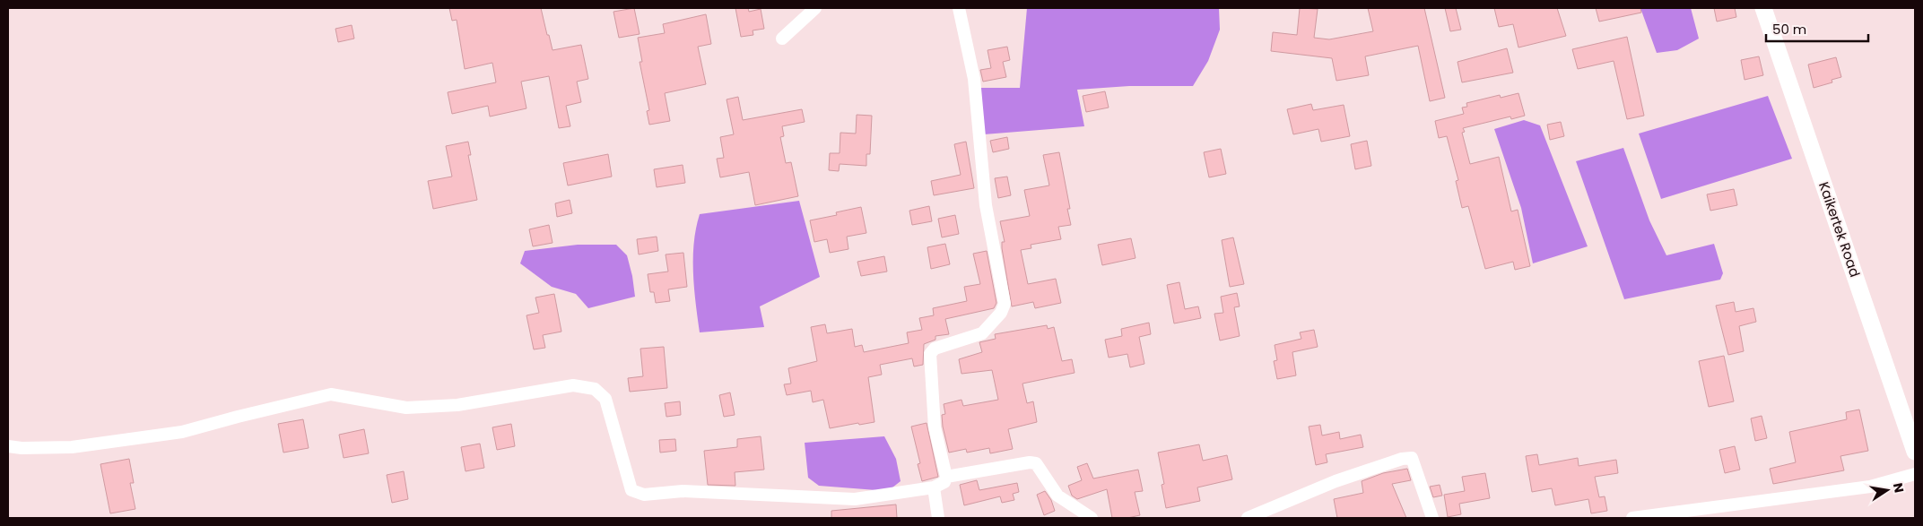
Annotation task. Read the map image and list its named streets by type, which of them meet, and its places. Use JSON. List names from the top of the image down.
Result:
{
  "streets": {
    "main road": ["Kaikertek Road"]
  },
  "scale_bar": "50 m",
  "north": "right"
}
